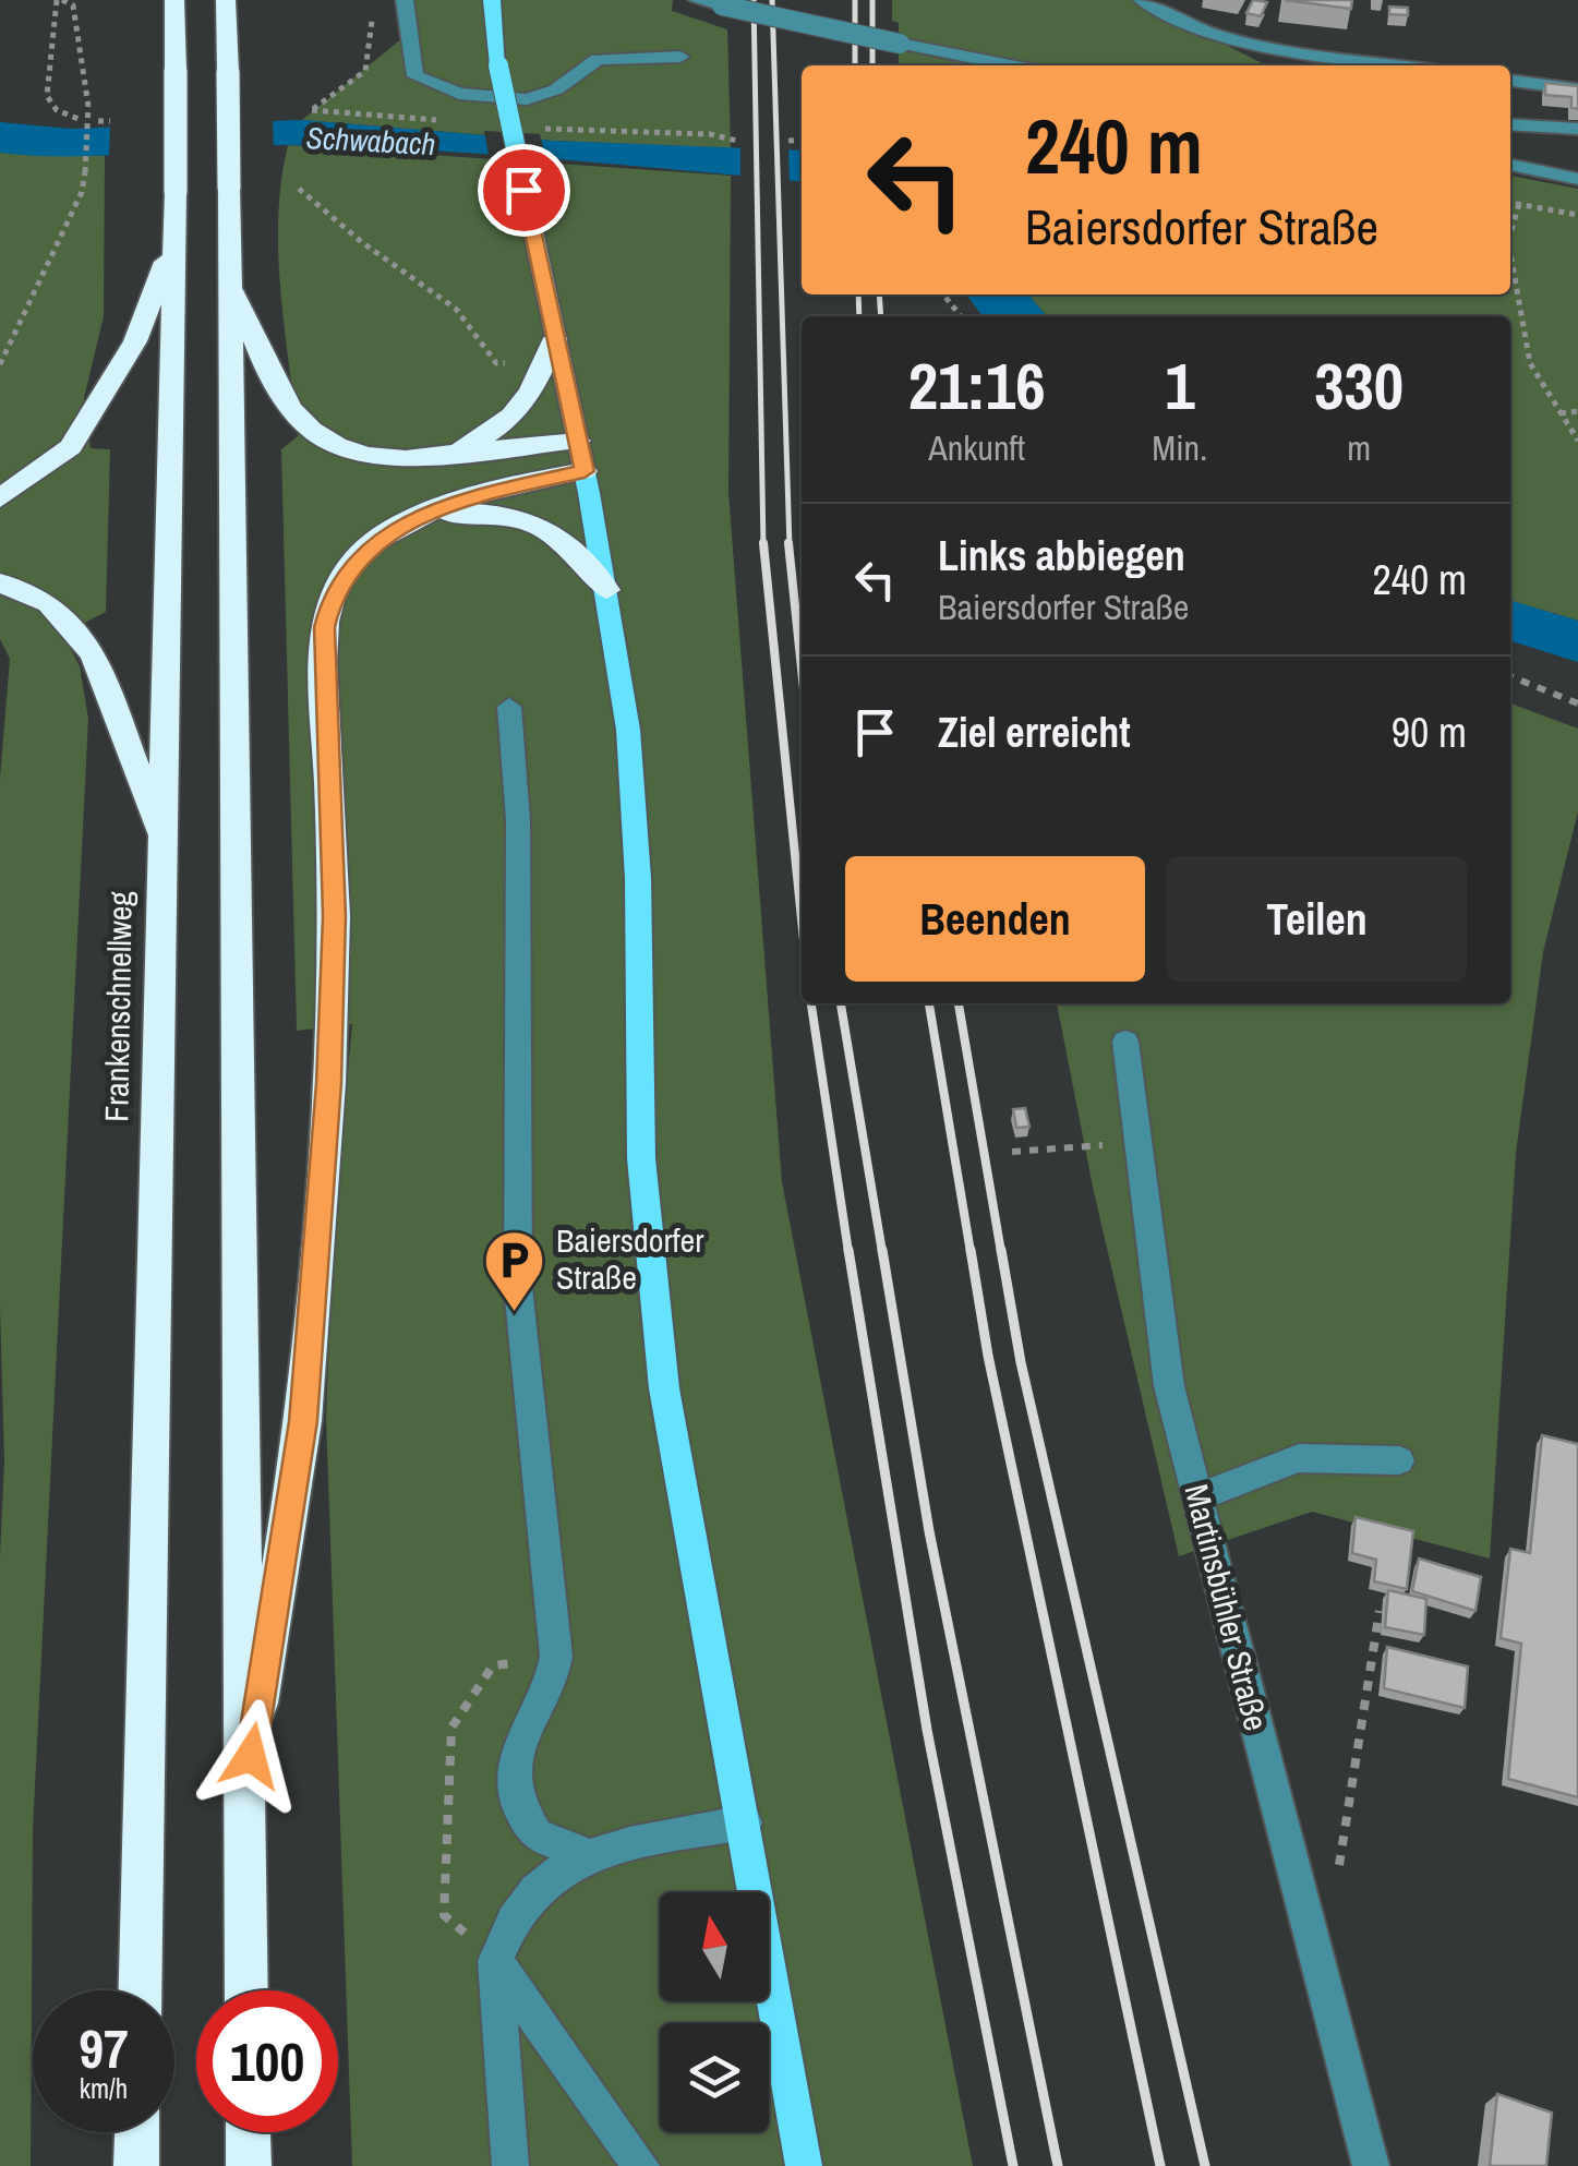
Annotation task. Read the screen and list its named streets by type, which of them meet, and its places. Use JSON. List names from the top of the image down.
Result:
{
  "streets": {
    "highway": ["Frankenschnellweg"],
    "street": ["Martinsbühler Straße"]
  },
  "water": ["Schwabach"],
  "places": {
    "parking": ["Baiersdorfer Straße"]
  },
  "north": "top",
  "page": {
    "turn": ["240 m", "Baiersdorfer Straße"],
    "eta": [
      "21:16",
      "Ankunft",
      "1",
      "Min.",
      "330",
      "m"
    ],
    "list": [
      {
        "name": "Links abbiegen",
        "note": "Baiersdorfer Straße",
        "value": "240 m"
      },
      {
        "name": "Ziel erreicht",
        "value": "90 m"
      }
    ],
    "buttons": ["Beenden", "Teilen"],
    "speed": "97 km/h",
    "limit": "100"
  }
}
